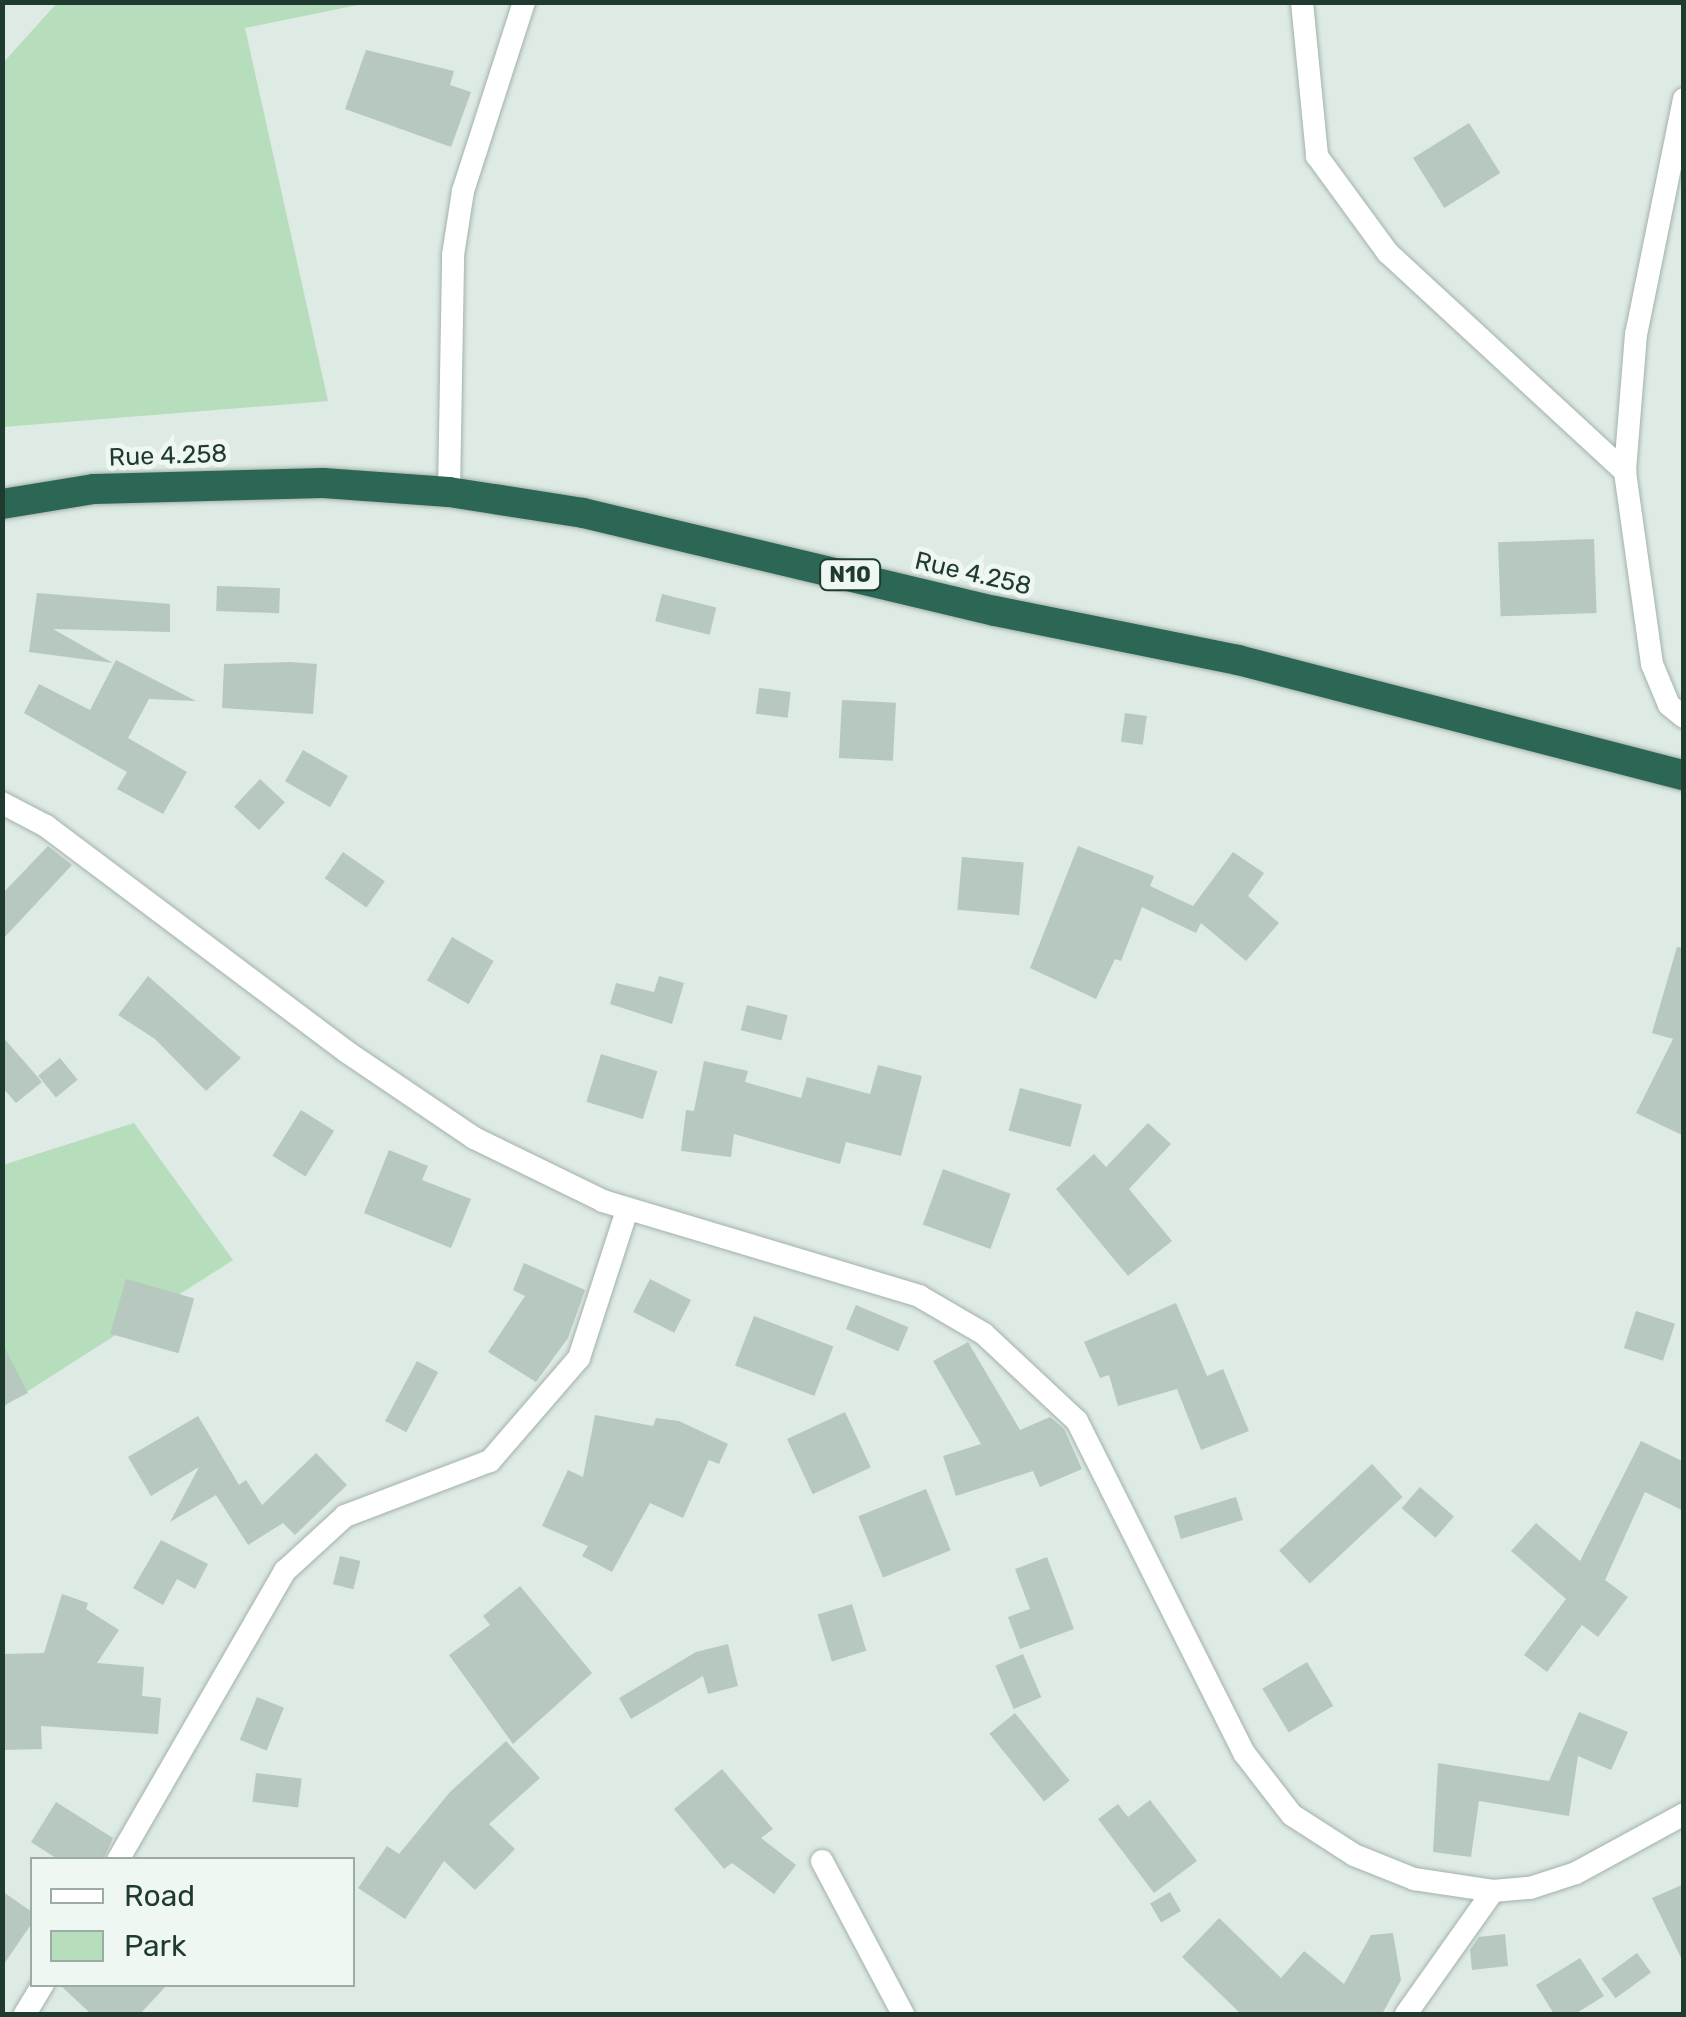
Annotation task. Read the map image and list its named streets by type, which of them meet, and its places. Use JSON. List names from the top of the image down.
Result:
{
  "streets": {
    "highway": ["Rue 4.258", "N10"]
  },
  "legend": ["Road", "Park"]
}
